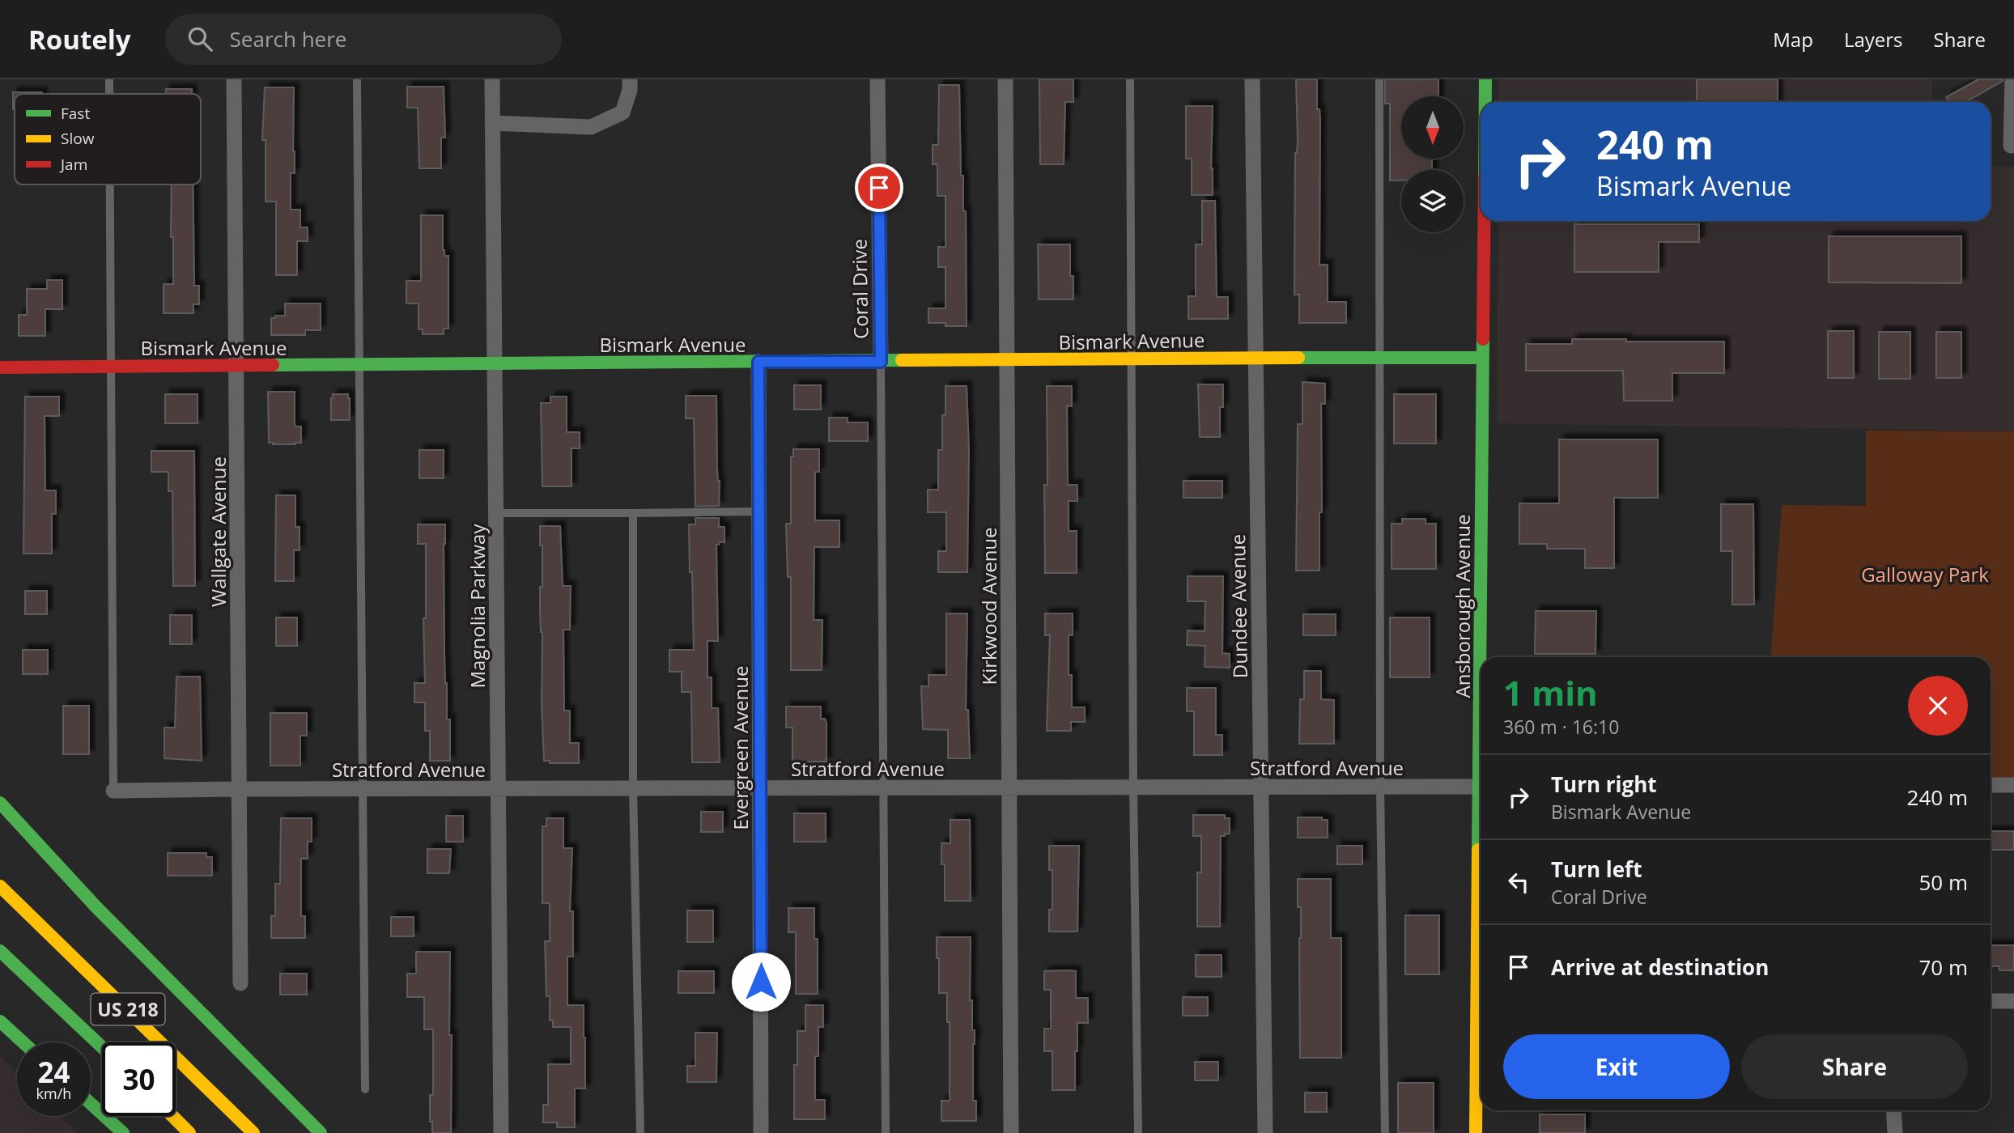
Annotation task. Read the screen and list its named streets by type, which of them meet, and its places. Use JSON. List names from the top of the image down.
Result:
{
  "streets": {
    "main road": ["Bismark Avenue", "Ansborough Avenue", "US 218"],
    "street": [
      "Coral Drive",
      "Wallgate Avenue",
      "Magnolia Parkway",
      "Kirkwood Avenue",
      "Dundee Avenue",
      "Evergreen Avenue",
      "Stratford Avenue"
    ]
  },
  "crossings": [
    ["Coral Drive", "Bismark Avenue"],
    ["Bismark Avenue", "Wallgate Avenue"],
    ["Bismark Avenue", "Magnolia Parkway"],
    ["Bismark Avenue", "Kirkwood Avenue"],
    ["Bismark Avenue", "Dundee Avenue"],
    ["Bismark Avenue", "Ansborough Avenue"],
    ["Bismark Avenue", "Evergreen Avenue"],
    ["Wallgate Avenue", "Stratford Avenue"],
    ["Magnolia Parkway", "Stratford Avenue"],
    ["Kirkwood Avenue", "Stratford Avenue"],
    ["Dundee Avenue", "Stratford Avenue"],
    ["Evergreen Avenue", "Stratford Avenue"]
  ],
  "parks": ["Galloway Park"],
  "legend": ["Fast", "Slow", "Jam"],
  "north": "bottom",
  "page": {
    "header": "Routely",
    "search": "Search here",
    "nav": ["Map", "Layers", "Share"],
    "turn": ["240 m", "Bismark Avenue"],
    "heading": ["1 min", "360 m · 16:10"],
    "list": [
      {
        "name": "Turn right",
        "note": "Bismark Avenue",
        "value": "240 m"
      },
      {
        "name": "Turn left",
        "note": "Coral Drive",
        "value": "50 m"
      },
      {
        "name": "Arrive at destination",
        "value": "70 m"
      }
    ],
    "buttons": ["Exit", "Share"],
    "speed": "24 km/h",
    "limit": "30"
  }
}
